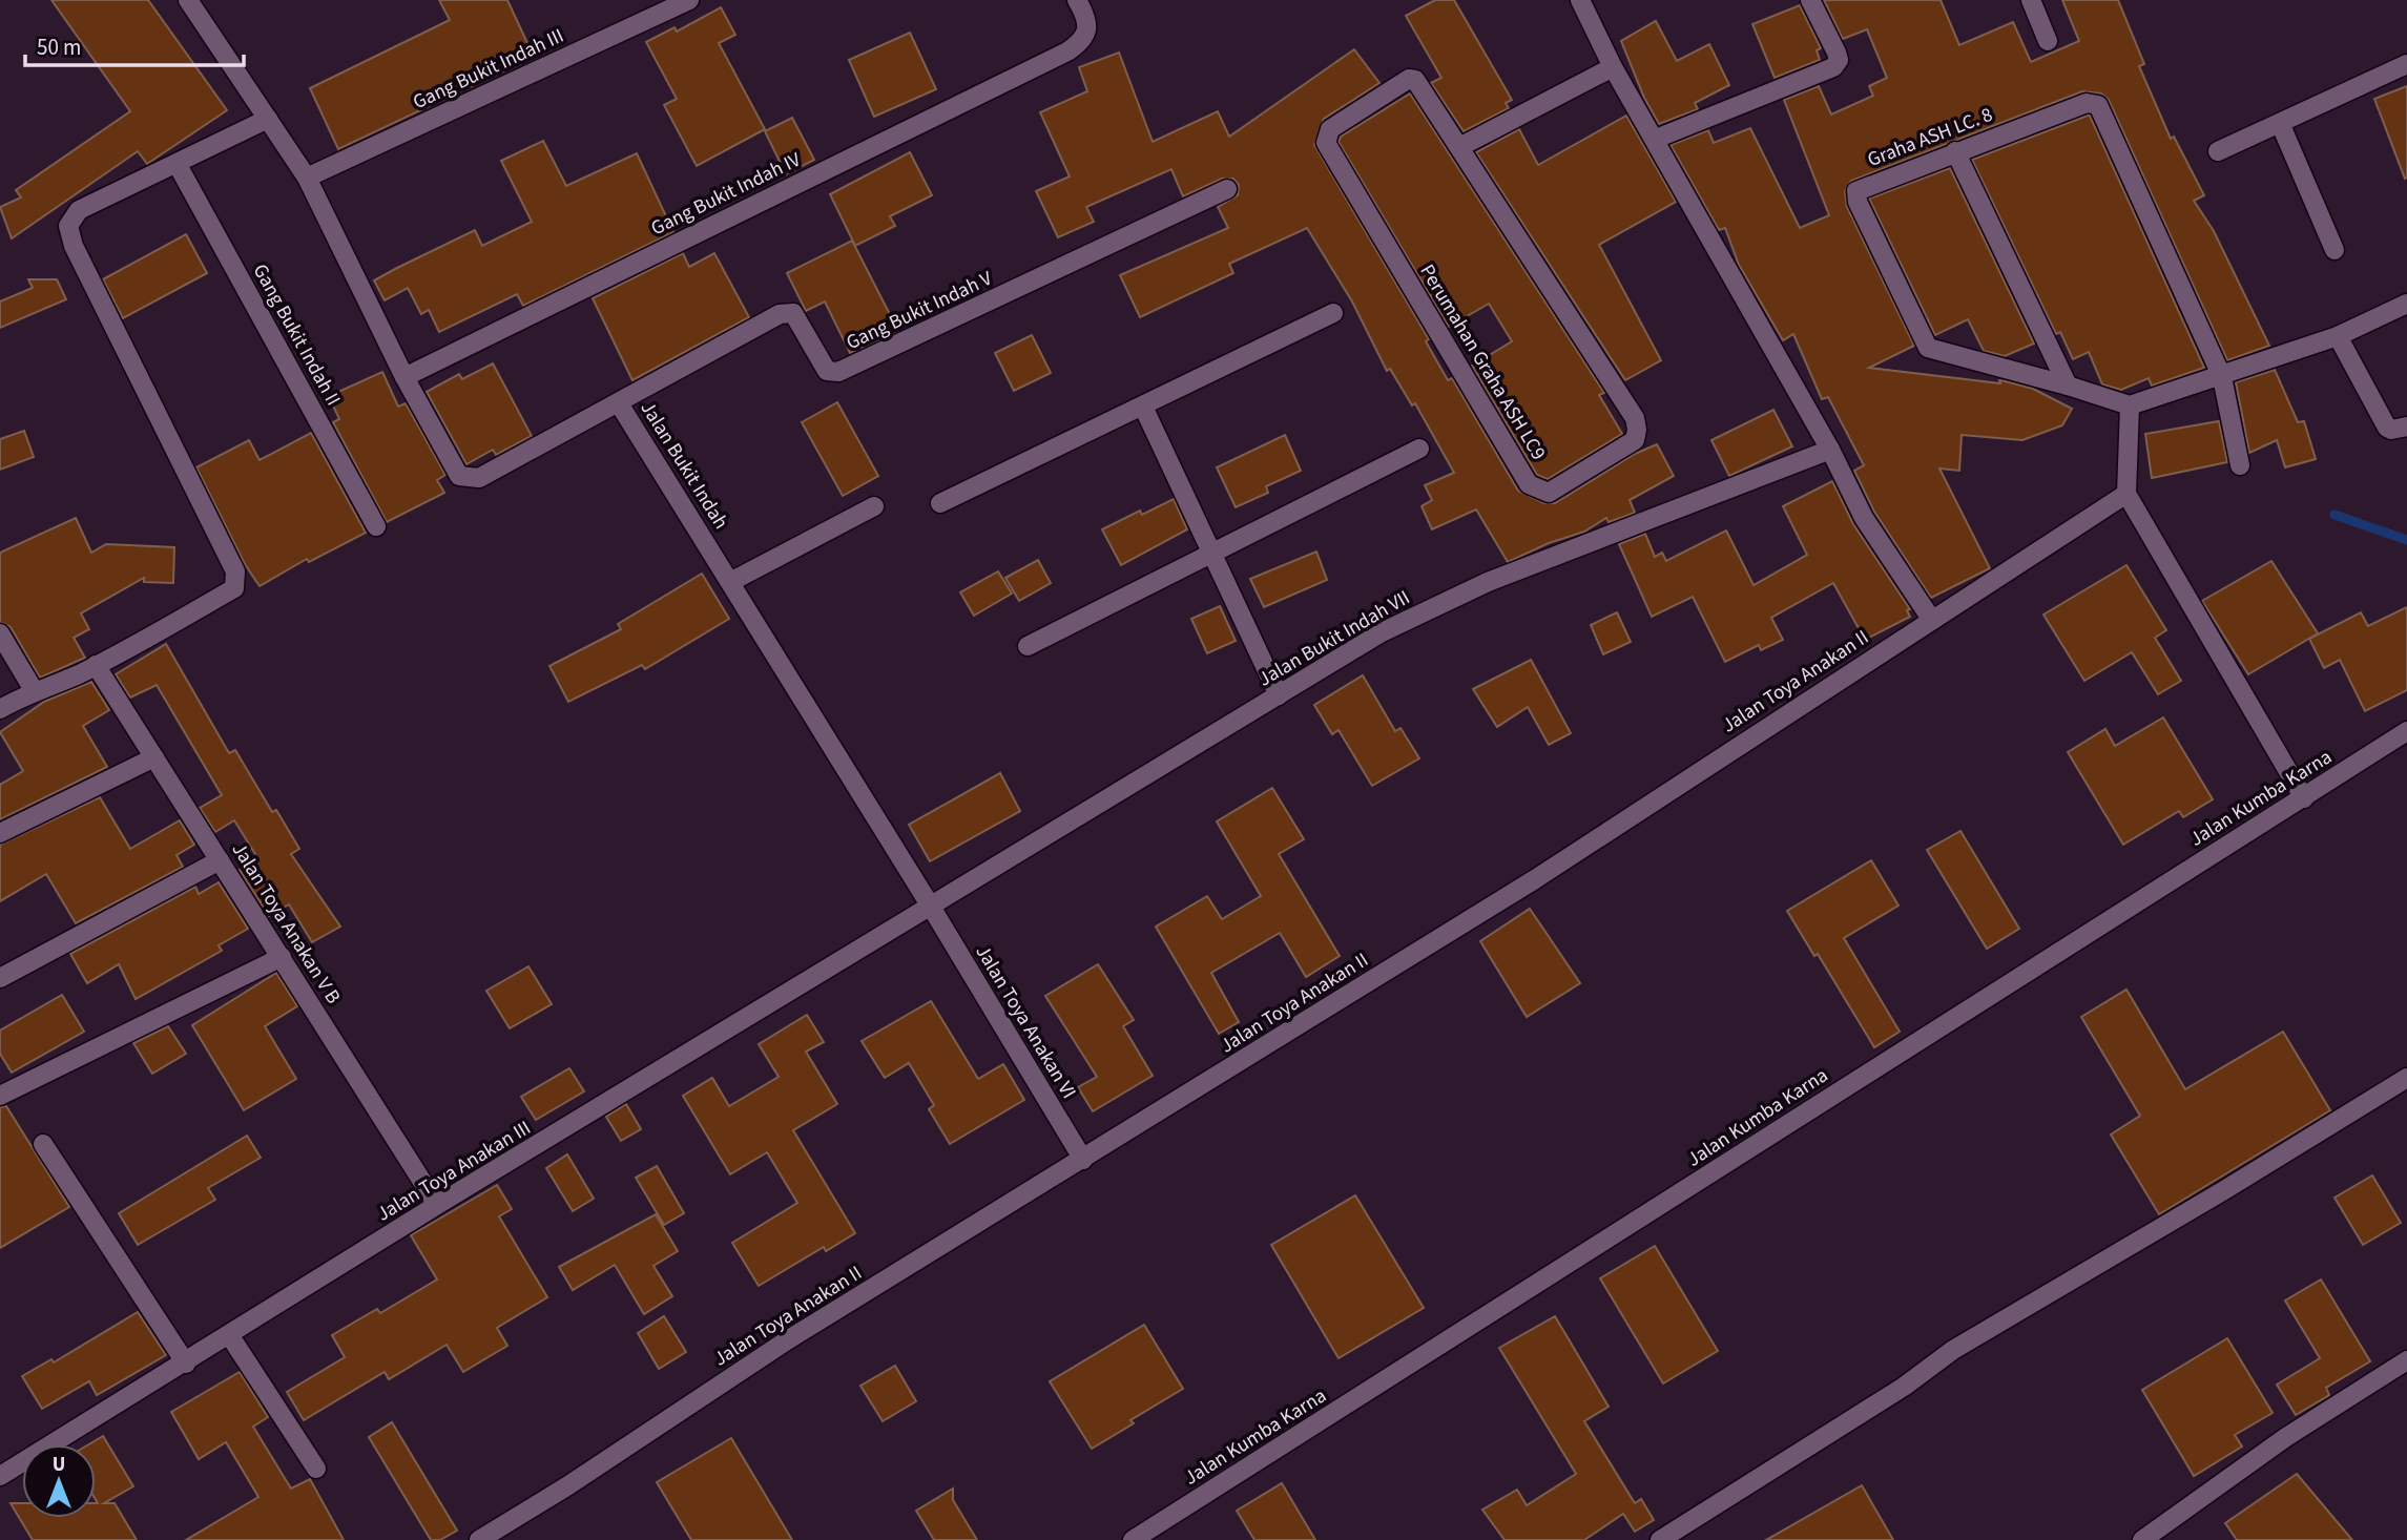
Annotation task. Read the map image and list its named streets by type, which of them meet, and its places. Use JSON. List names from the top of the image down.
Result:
{
  "streets": {
    "street": [
      "Gang Bukit Indah III",
      "Graha ASH LC. 8",
      "Gang Bukit Indah IV",
      "Gang Bukit Indah V",
      "Gang Bukit Indah II",
      "Perumahan Graha ASH LC9",
      "Jalan Bukit Indah",
      "Jalan Bukit Indah VII",
      "Jalan Toya Anakan II",
      "Jalan Kumba Karna",
      "Jalan Toya Anakan V B",
      "Jalan Toya Anakan VI",
      "Jalan Toya Anakan III"
    ]
  },
  "crossings": [
    ["Gang Bukit Indah III", "Jalan Bukit Indah"],
    ["Gang Bukit Indah IV", "Jalan Bukit Indah"],
    ["Gang Bukit Indah V", "Jalan Bukit Indah"],
    ["Jalan Bukit Indah", "Jalan Bukit Indah VII"],
    ["Jalan Bukit Indah", "Jalan Toya Anakan VI"],
    ["Jalan Bukit Indah", "Jalan Toya Anakan III"],
    ["Jalan Bukit Indah VII", "Jalan Toya Anakan VI"],
    ["Jalan Bukit Indah VII", "Jalan Toya Anakan III"],
    ["Jalan Toya Anakan II", "Jalan Toya Anakan VI"],
    ["Jalan Toya Anakan V B", "Jalan Toya Anakan III"],
    ["Jalan Toya Anakan VI", "Jalan Toya Anakan III"]
  ],
  "scale_bar": "50 m",
  "north": "top"
}
